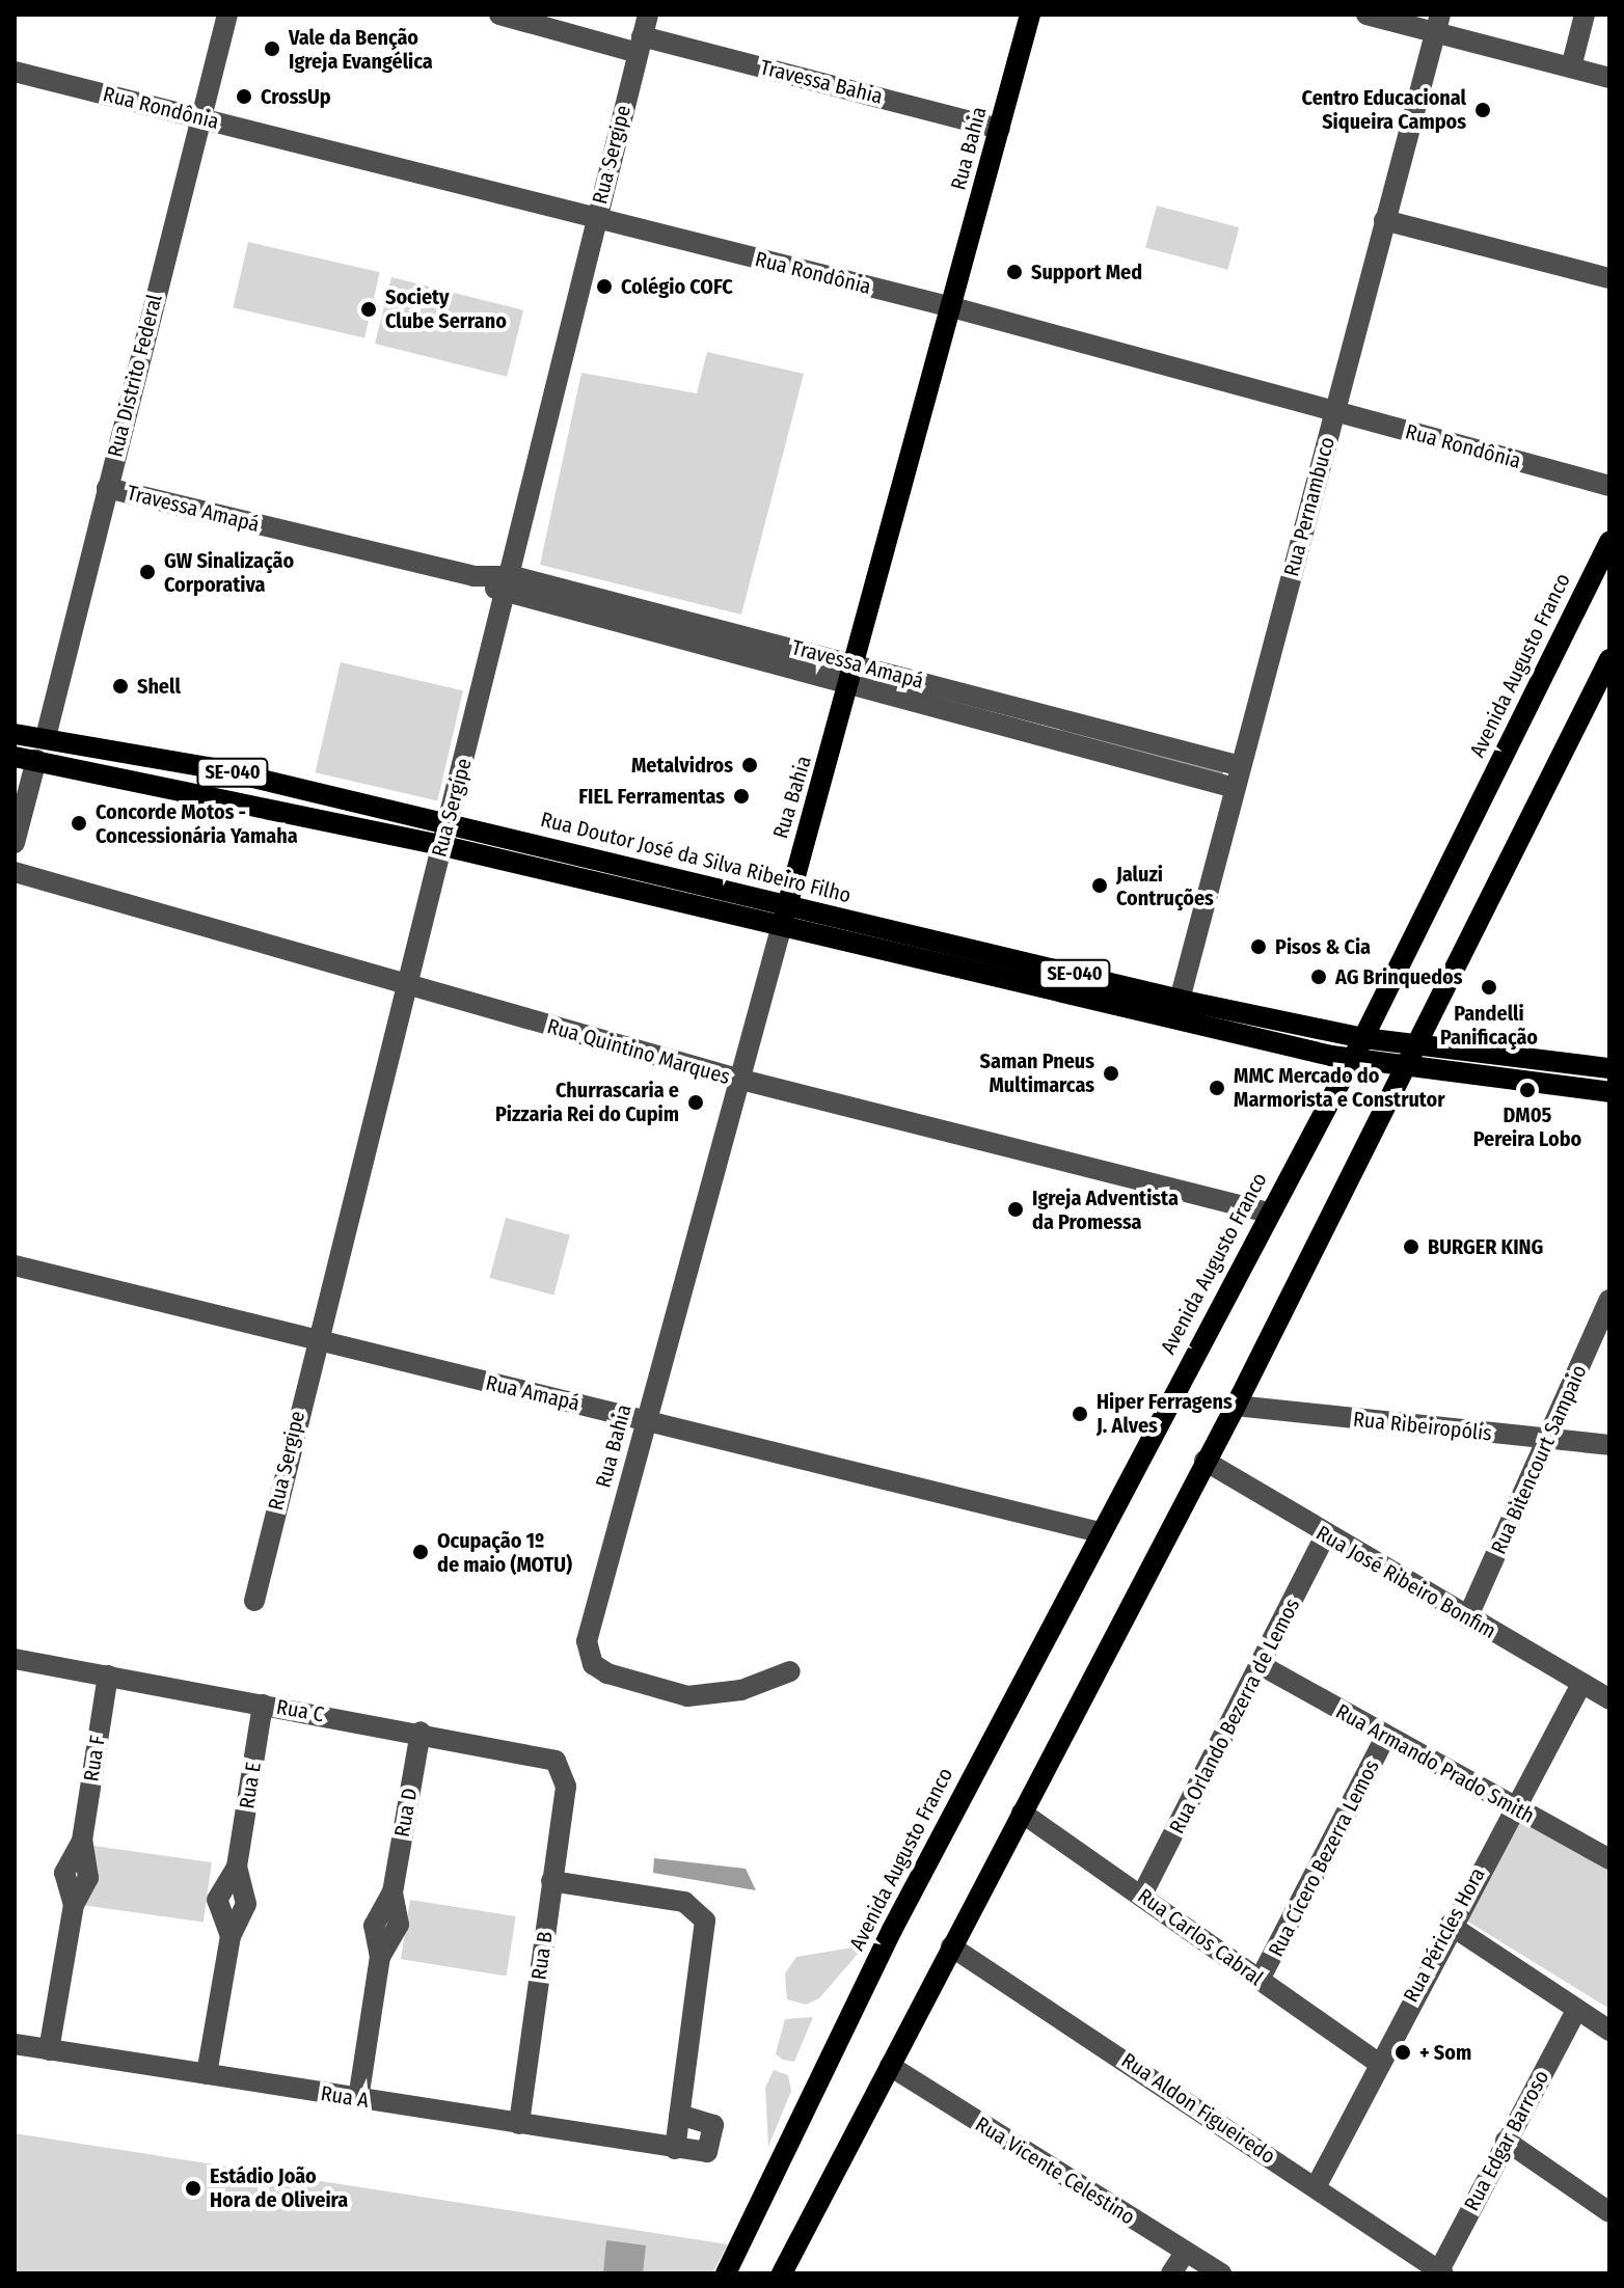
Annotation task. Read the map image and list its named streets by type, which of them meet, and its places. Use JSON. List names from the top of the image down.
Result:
{
  "streets": {
    "main road": [
      "Rua Bahia",
      "Avenida Augusto Franco",
      "SE-040",
      "Rua Doutor José da Silva Ribeiro Filho"
    ],
    "street": [
      "Travessa Bahia",
      "Rua Rondônia",
      "Rua Sergipe",
      "Rua Distrito Federal",
      "Rua Pernambuco",
      "Travessa Amapá",
      "Rua Quintino Marques",
      "Rua Amapá",
      "Rua Ribeiropólis",
      "Rua Bitencourt Sampaio",
      "Rua José Ribeiro Bonfim",
      "Rua C",
      "Rua Orlando Bezerra de Lemos",
      "Rua F",
      "Rua Armando Prado Smith",
      "Rua E",
      "Rua D",
      "Rua Cícero Bezerra Lemos",
      "Rua Péricles Hora",
      "Rua Carlos Cabral",
      "Rua B",
      "Rua A",
      "Rua Aldon Figueiredo",
      "Rua Edgar Barroso",
      "Rua Vicente Celestino"
    ]
  },
  "crossings": [
    ["Travessa Bahia", "Rua Bahia"],
    ["Travessa Bahia", "Rua Sergipe"],
    ["Rua Rondônia", "Rua Bahia"],
    ["Rua Rondônia", "Rua Sergipe"],
    ["Rua Rondônia", "Rua Distrito Federal"],
    ["Rua Rondônia", "Rua Pernambuco"],
    ["Rua Bahia", "Travessa Amapá"],
    ["Rua Bahia", "Rua Doutor José da Silva Ribeiro Filho"],
    ["Rua Bahia", "Rua Quintino Marques"],
    ["Rua Bahia", "Rua Amapá"],
    ["Rua Sergipe", "Travessa Amapá"],
    ["Rua Sergipe", "Rua Doutor José da Silva Ribeiro Filho"],
    ["Rua Sergipe", "Rua Quintino Marques"],
    ["Rua Sergipe", "Rua Amapá"],
    ["Rua Distrito Federal", "Travessa Amapá"],
    ["Rua Distrito Federal", "Rua Doutor José da Silva Ribeiro Filho"],
    ["Rua Pernambuco", "Travessa Amapá"],
    ["Rua Pernambuco", "Rua Doutor José da Silva Ribeiro Filho"],
    ["Avenida Augusto Franco", "SE-040"],
    ["Avenida Augusto Franco", "Rua Doutor José da Silva Ribeiro Filho"],
    ["Avenida Augusto Franco", "Rua Quintino Marques"],
    ["Avenida Augusto Franco", "Rua Amapá"],
    ["SE-040", "Rua Doutor José da Silva Ribeiro Filho"],
    ["Rua Ribeiropólis", "Rua Bitencourt Sampaio"],
    ["Rua Bitencourt Sampaio", "Rua José Ribeiro Bonfim"],
    ["Rua José Ribeiro Bonfim", "Rua Orlando Bezerra de Lemos"],
    ["Rua José Ribeiro Bonfim", "Rua Péricles Hora"],
    ["Rua C", "Rua F"],
    ["Rua C", "Rua E"],
    ["Rua C", "Rua D"],
    ["Rua C", "Rua B"],
    ["Rua Orlando Bezerra de Lemos", "Rua Armando Prado Smith"],
    ["Rua Orlando Bezerra de Lemos", "Rua Carlos Cabral"],
    ["Rua F", "Rua A"],
    ["Rua Armando Prado Smith", "Rua Cícero Bezerra Lemos"],
    ["Rua Armando Prado Smith", "Rua Péricles Hora"],
    ["Rua E", "Rua A"],
    ["Rua D", "Rua A"],
    ["Rua Cícero Bezerra Lemos", "Rua Carlos Cabral"],
    ["Rua Péricles Hora", "Rua Carlos Cabral"],
    ["Rua Péricles Hora", "Rua Aldon Figueiredo"],
    ["Rua B", "Rua A"],
    ["Rua Aldon Figueiredo", "Rua Edgar Barroso"]
  ],
  "places": [
    "Vale da Benção Igreja Evangélica",
    "CrossUp",
    "Centro Educacional Siqueira Campos",
    "Support Med",
    "Colégio COFC",
    "Society Clube Serrano",
    "GW Sinalização Corporativa",
    "Shell",
    "Metalvidros",
    "FIEL Ferramentas",
    "Concorde Motos - Concessionária Yamaha",
    "Jaluzi Contruções",
    "Pisos & Cia",
    "AG Brinquedos",
    "Pandelli Panificação",
    "Saman Pneus Multimarcas",
    "MMC Mercado do Marmorista e Construtor",
    "DM05 Pereira Lobo",
    "Churrascaria e Pizzaria Rei do Cupim",
    "Igreja Adventista da Promessa",
    "BURGER KING",
    "Hiper Ferragens J. Alves",
    "Ocupação 1º de maio (MOTU)",
    "+ Som",
    "Estádio João Hora de Oliveira"
  ]
}
